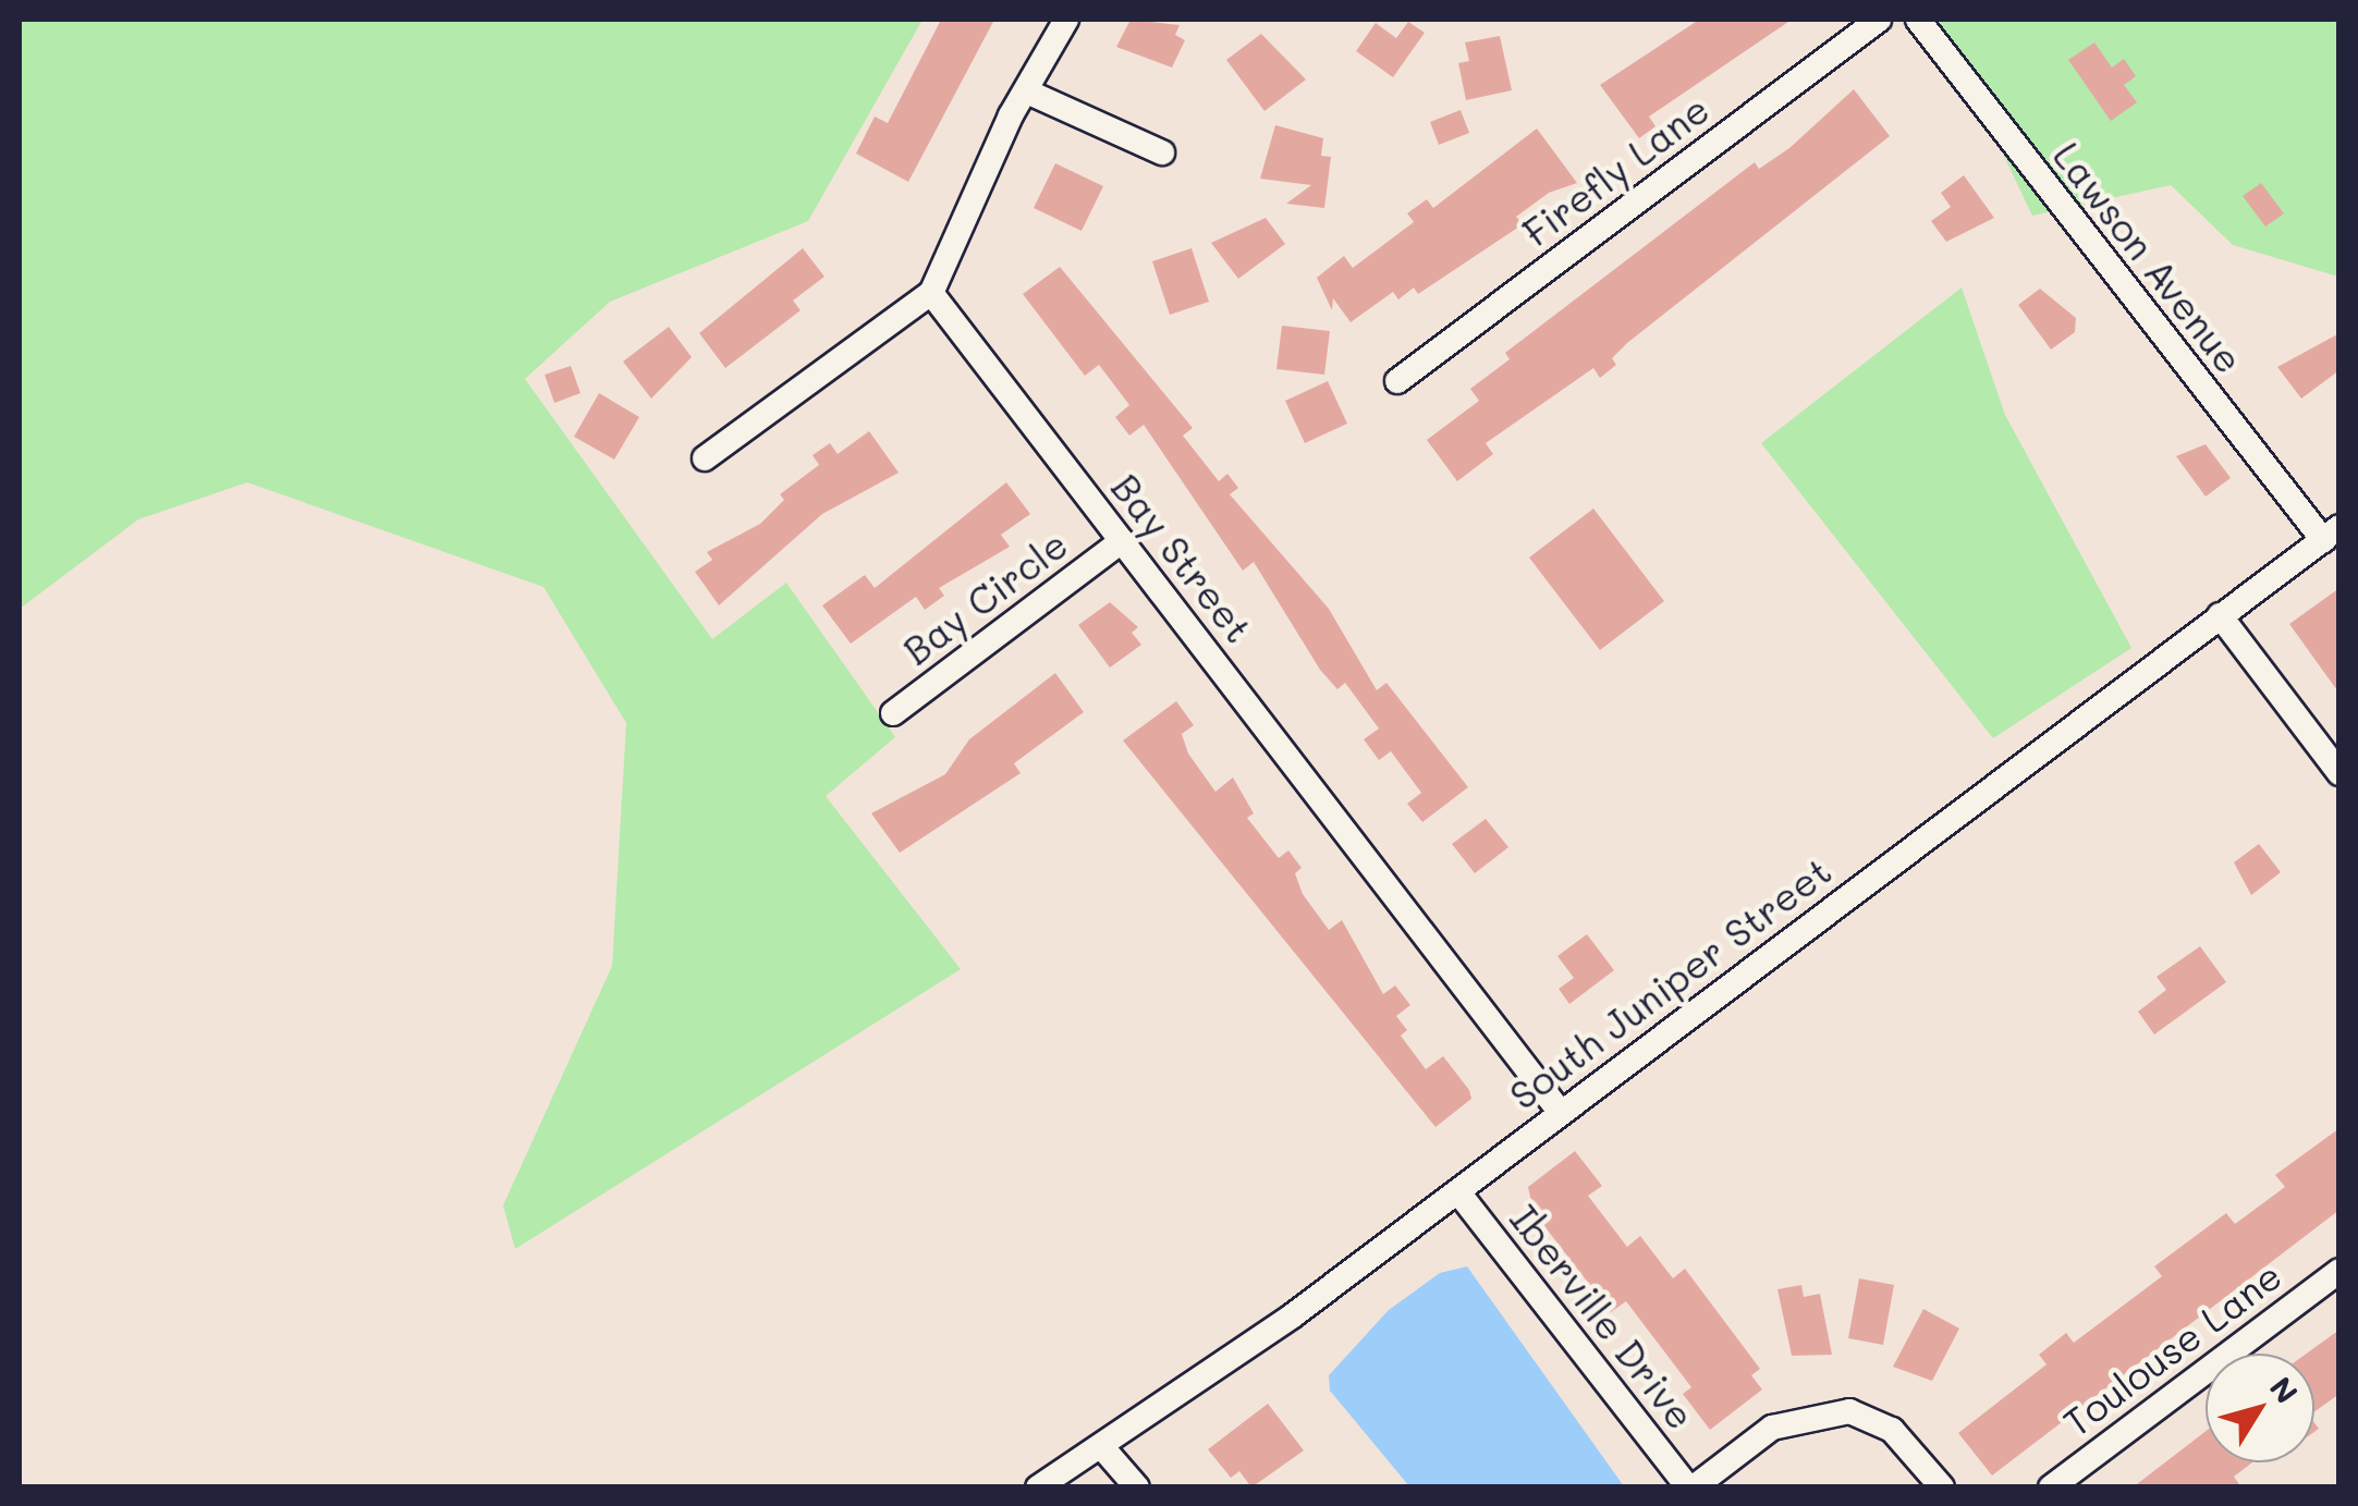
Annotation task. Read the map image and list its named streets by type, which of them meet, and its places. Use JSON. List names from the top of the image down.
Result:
{
  "streets": {
    "street": [
      "Firefly Lane",
      "Lawson Avenue",
      "Bay Street",
      "Bay Circle",
      "South Juniper Street",
      "Iberville Drive",
      "Toulouse Lane"
    ]
  },
  "crossings": [
    ["Lawson Avenue", "South Juniper Street"],
    ["Bay Street", "Bay Circle"],
    ["Bay Street", "South Juniper Street"],
    ["South Juniper Street", "Iberville Drive"]
  ],
  "north": "top right"
}
